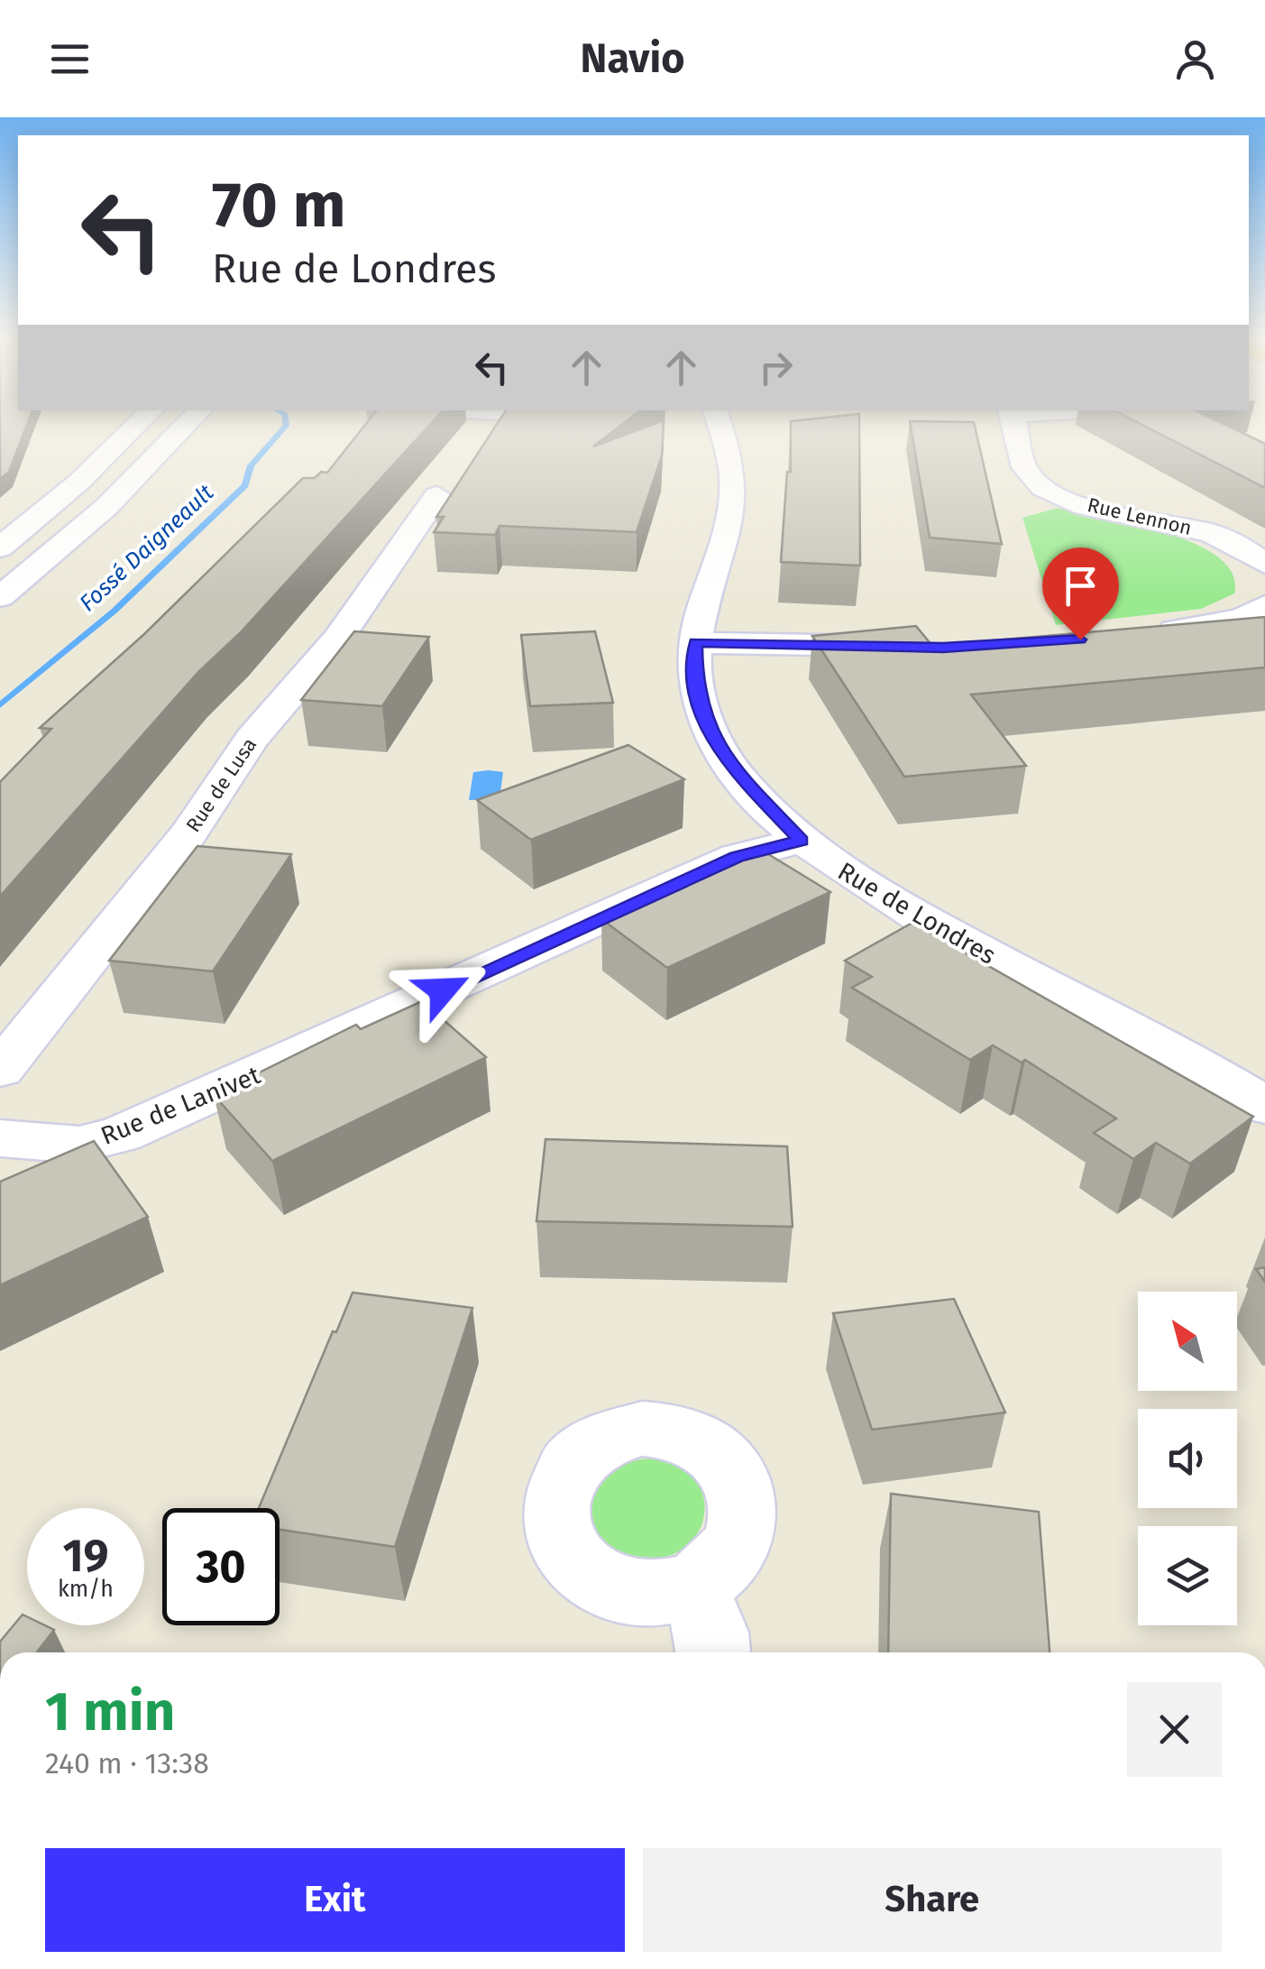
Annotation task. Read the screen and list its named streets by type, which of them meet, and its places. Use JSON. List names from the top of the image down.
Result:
{
  "streets": {
    "street": [
      "Rue Lennon",
      "Rue de Lusa",
      "Rue de Londres",
      "Rue de Lanivet"
    ]
  },
  "crossings": [
    ["Rue de Londres", "Rue de Lanivet"]
  ],
  "water": ["Fossé Daigneault"],
  "north": "top left",
  "page": {
    "header": "Navio",
    "turn": ["70 m", "Rue de Londres"],
    "speed": "19 km/h",
    "limit": "30",
    "heading": ["1 min", "240 m · 13:38"],
    "buttons": ["Exit", "Share"]
  }
}
